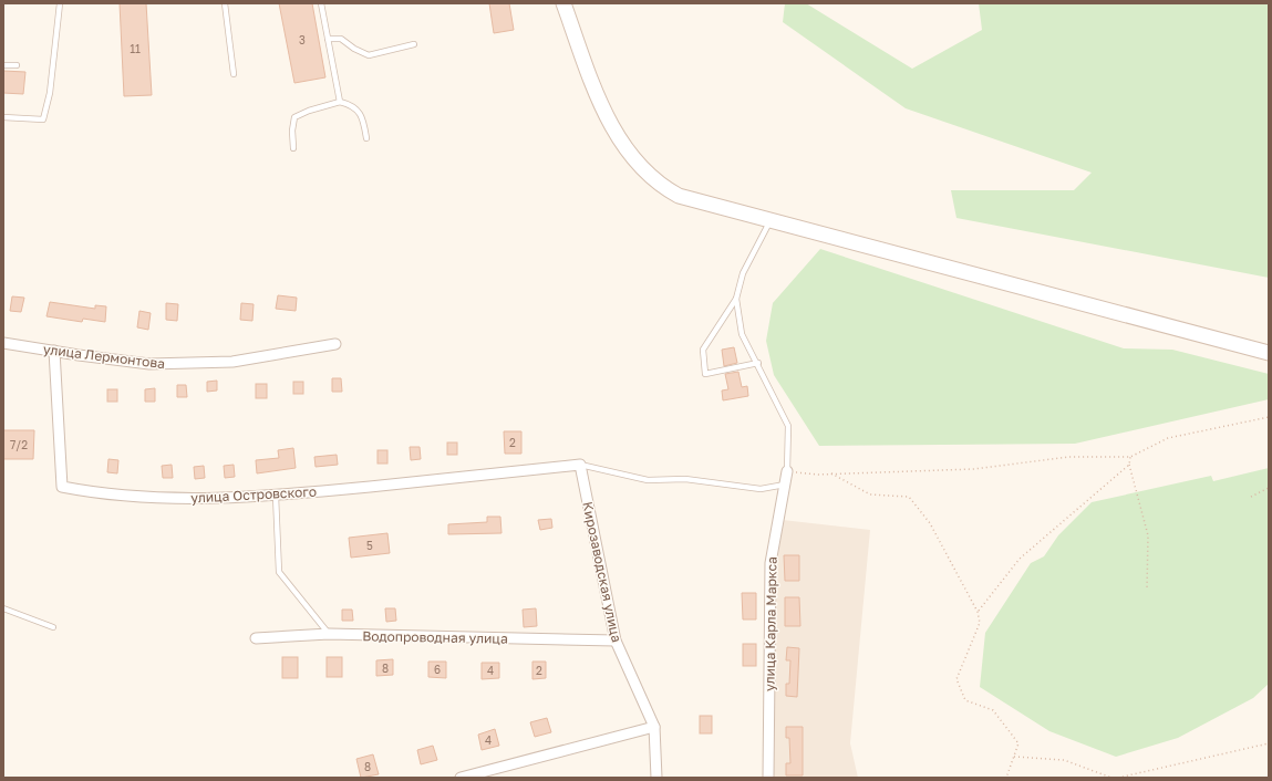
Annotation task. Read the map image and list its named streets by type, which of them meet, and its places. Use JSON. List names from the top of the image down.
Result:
{
  "streets": {
    "street": [
      "улица Лермонтова",
      "улица Островского",
      "Кирозаводская улица",
      "улица Карла Маркса",
      "Водопроводная улица"
    ]
  },
  "crossings": [
    ["улица Лермонтова", "улица Островского"],
    ["улица Островского", "Кирозаводская улица"],
    ["Кирозаводская улица", "Водопроводная улица"]
  ],
  "house_numbers": [
    "3",
    "11",
    "2",
    "7/2",
    "5",
    "8",
    "6",
    "4",
    "2",
    "4",
    "8"
  ]
}
